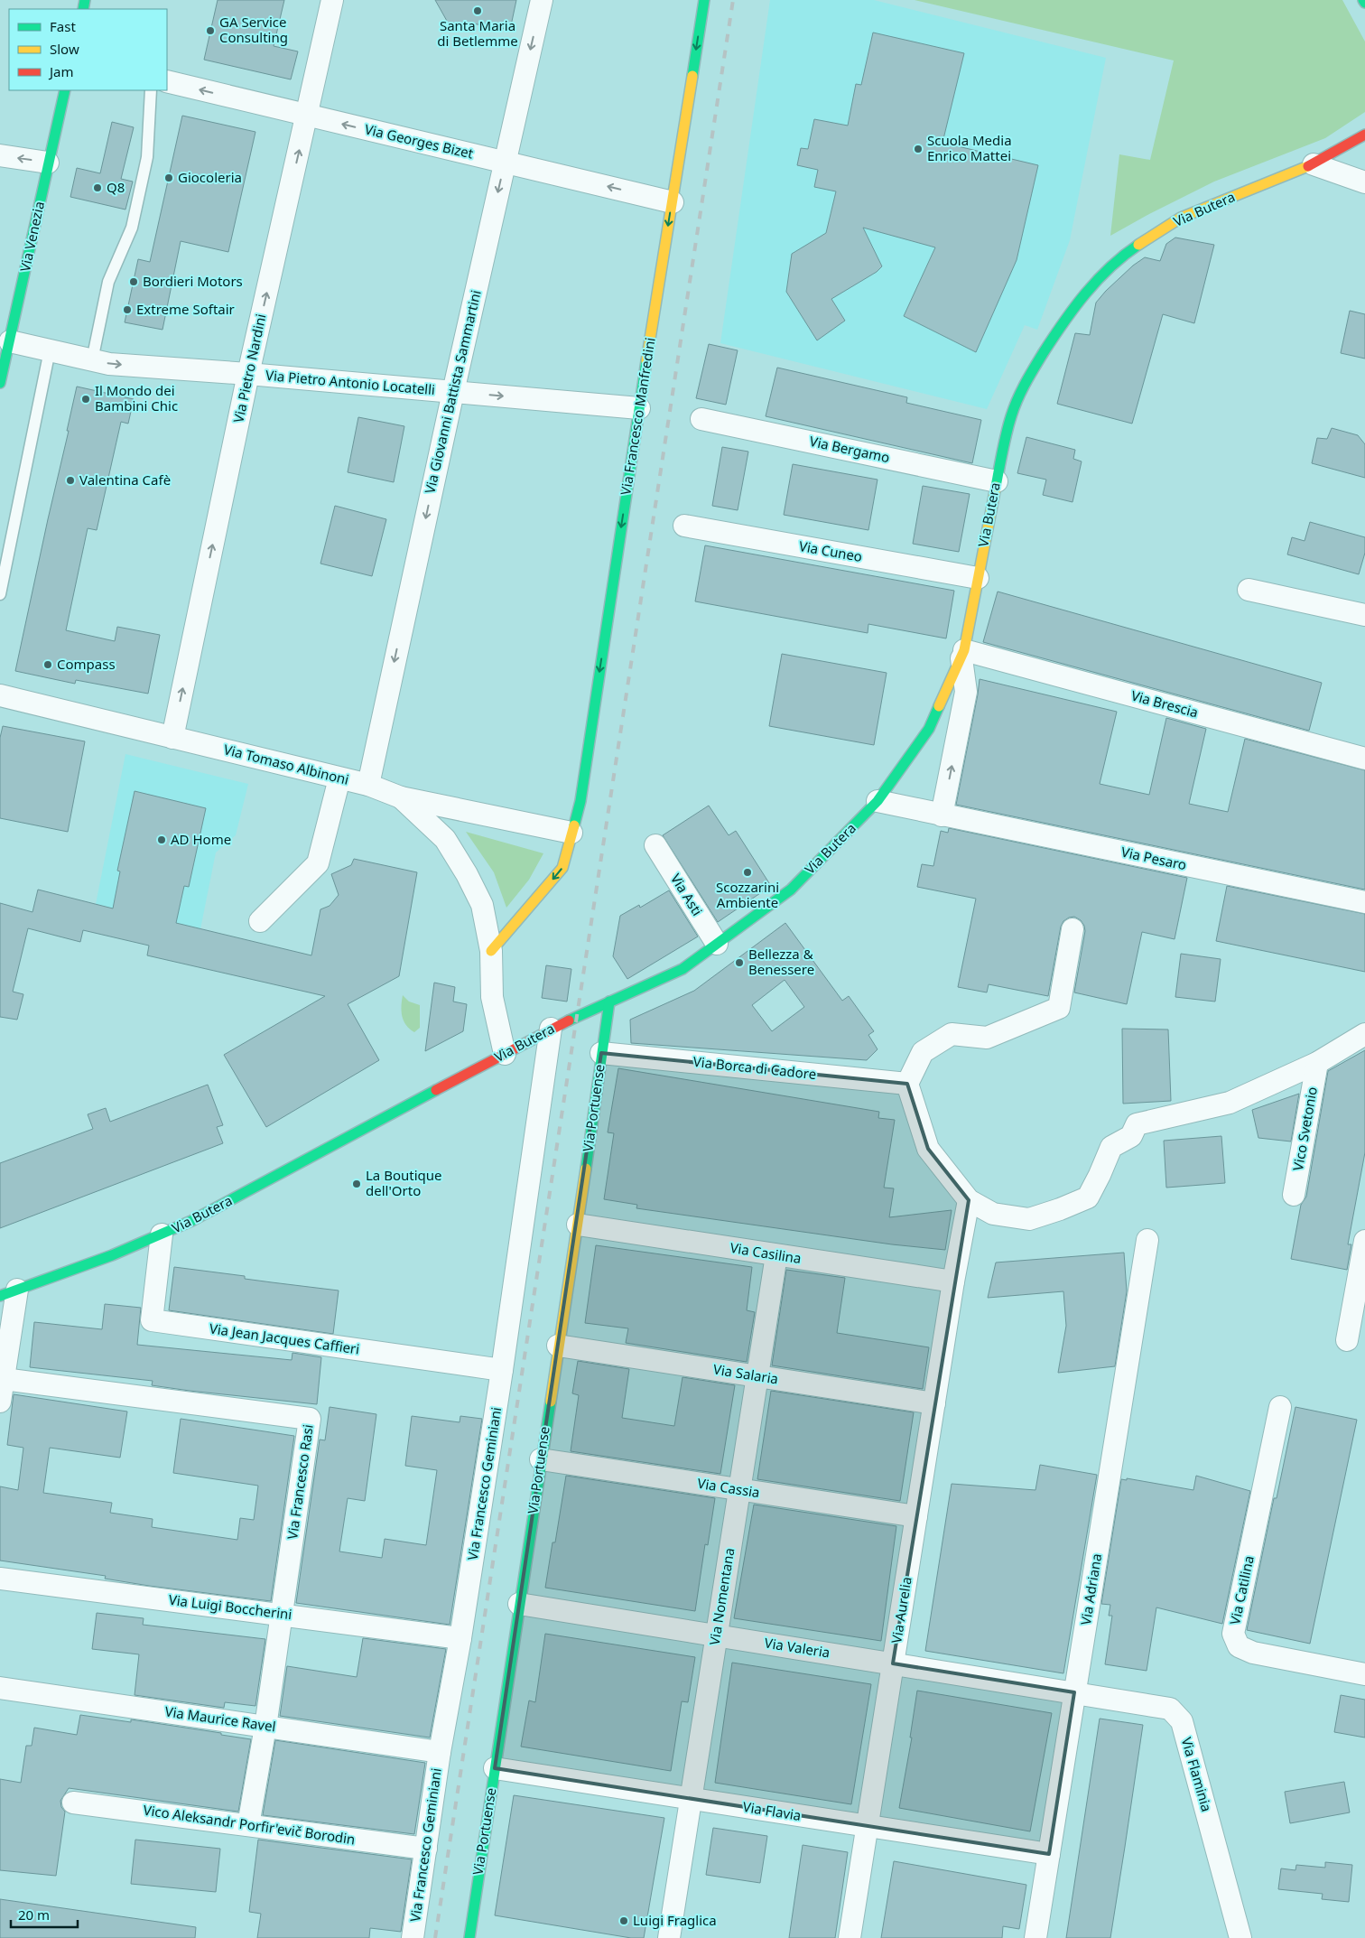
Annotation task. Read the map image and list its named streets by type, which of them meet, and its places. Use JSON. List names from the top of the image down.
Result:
{
  "streets": {
    "street": [
      "Via Georges Bizet",
      "Via Butera",
      "Via Venezia",
      "Via Pietro Nardini",
      "Via Pietro Antonio Locatelli",
      "Via Giovanni Battista Sammartini",
      "Via Francesco Manfredini",
      "Via Bergamo",
      "Via Cuneo",
      "Via Brescia",
      "Via Tomaso Albinoni",
      "Via Pesaro",
      "Via Asti",
      "Via Borca di Cadore",
      "Via Portuense",
      "Vico Svetonio",
      "Via Casilina",
      "Via Jean Jacques Caffieri",
      "Via Salaria",
      "Via Francesco Rasi",
      "Via Francesco Geminiani",
      "Via Cassia",
      "Via Adriana",
      "Via Catilina",
      "Via Nomentana",
      "Via Luigi Boccherini",
      "Via Aurelia",
      "Via Valeria",
      "Via Maurice Ravel",
      "Via Flaminia",
      "Via Flavia",
      "Vico Aleksandr Porfir'evič Borodin"
    ]
  },
  "crossings": [
    ["Via Georges Bizet", "Via Pietro Nardini"],
    ["Via Georges Bizet", "Via Giovanni Battista Sammartini"],
    ["Via Georges Bizet", "Via Francesco Manfredini"],
    ["Via Butera", "Via Bergamo"],
    ["Via Butera", "Via Cuneo"],
    ["Via Butera", "Via Brescia"],
    ["Via Butera", "Via Pesaro"],
    ["Via Butera", "Via Asti"],
    ["Via Butera", "Via Portuense"],
    ["Via Butera", "Via Jean Jacques Caffieri"],
    ["Via Butera", "Via Francesco Geminiani"],
    ["Via Venezia", "Via Pietro Antonio Locatelli"],
    ["Via Pietro Nardini", "Via Pietro Antonio Locatelli"],
    ["Via Pietro Nardini", "Via Tomaso Albinoni"],
    ["Via Pietro Antonio Locatelli", "Via Giovanni Battista Sammartini"],
    ["Via Pietro Antonio Locatelli", "Via Francesco Manfredini"],
    ["Via Giovanni Battista Sammartini", "Via Tomaso Albinoni"],
    ["Via Francesco Manfredini", "Via Tomaso Albinoni"],
    ["Via Borca di Cadore", "Via Portuense"],
    ["Via Portuense", "Via Casilina"],
    ["Via Portuense", "Via Salaria"],
    ["Via Portuense", "Via Cassia"],
    ["Via Portuense", "Via Valeria"],
    ["Via Portuense", "Via Flavia"],
    ["Via Casilina", "Via Nomentana"],
    ["Via Casilina", "Via Aurelia"],
    ["Via Jean Jacques Caffieri", "Via Francesco Geminiani"],
    ["Via Salaria", "Via Nomentana"],
    ["Via Salaria", "Via Aurelia"],
    ["Via Francesco Rasi", "Via Luigi Boccherini"],
    ["Via Francesco Rasi", "Via Maurice Ravel"],
    ["Via Francesco Rasi", "Vico Aleksandr Porfir'evič Borodin"],
    ["Via Francesco Geminiani", "Via Luigi Boccherini"],
    ["Via Francesco Geminiani", "Via Maurice Ravel"],
    ["Via Francesco Geminiani", "Vico Aleksandr Porfir'evič Borodin"],
    ["Via Cassia", "Via Nomentana"],
    ["Via Cassia", "Via Aurelia"],
    ["Via Adriana", "Via Valeria"],
    ["Via Adriana", "Via Flaminia"],
    ["Via Adriana", "Via Flavia"],
    ["Via Nomentana", "Via Valeria"],
    ["Via Nomentana", "Via Flavia"],
    ["Via Aurelia", "Via Valeria"],
    ["Via Aurelia", "Via Flavia"],
    ["Via Valeria", "Via Flaminia"]
  ],
  "one_way": [
    "Via Georges Bizet",
    "Via Pietro Nardini",
    "Via Pietro Antonio Locatelli",
    "Via Giovanni Battista Sammartini",
    "Via Francesco Manfredini"
  ],
  "places": [
    "Santa Maria di Betlemme",
    "GA Service Consulting",
    "Scuola Media Enrico Mattei",
    "Giocoleria",
    "Q8",
    "Bordieri Motors",
    "Extreme Softair",
    "Il Mondo dei Bambini Chic",
    "Valentina Cafè",
    "Compass",
    "AD Home",
    "Scozzarini Ambiente",
    "Bellezza & Benessere",
    "La Boutique dell'Orto",
    "Luigi Fraglica"
  ],
  "legend": ["Fast", "Slow", "Jam"],
  "scale_bar": "20 m"
}
